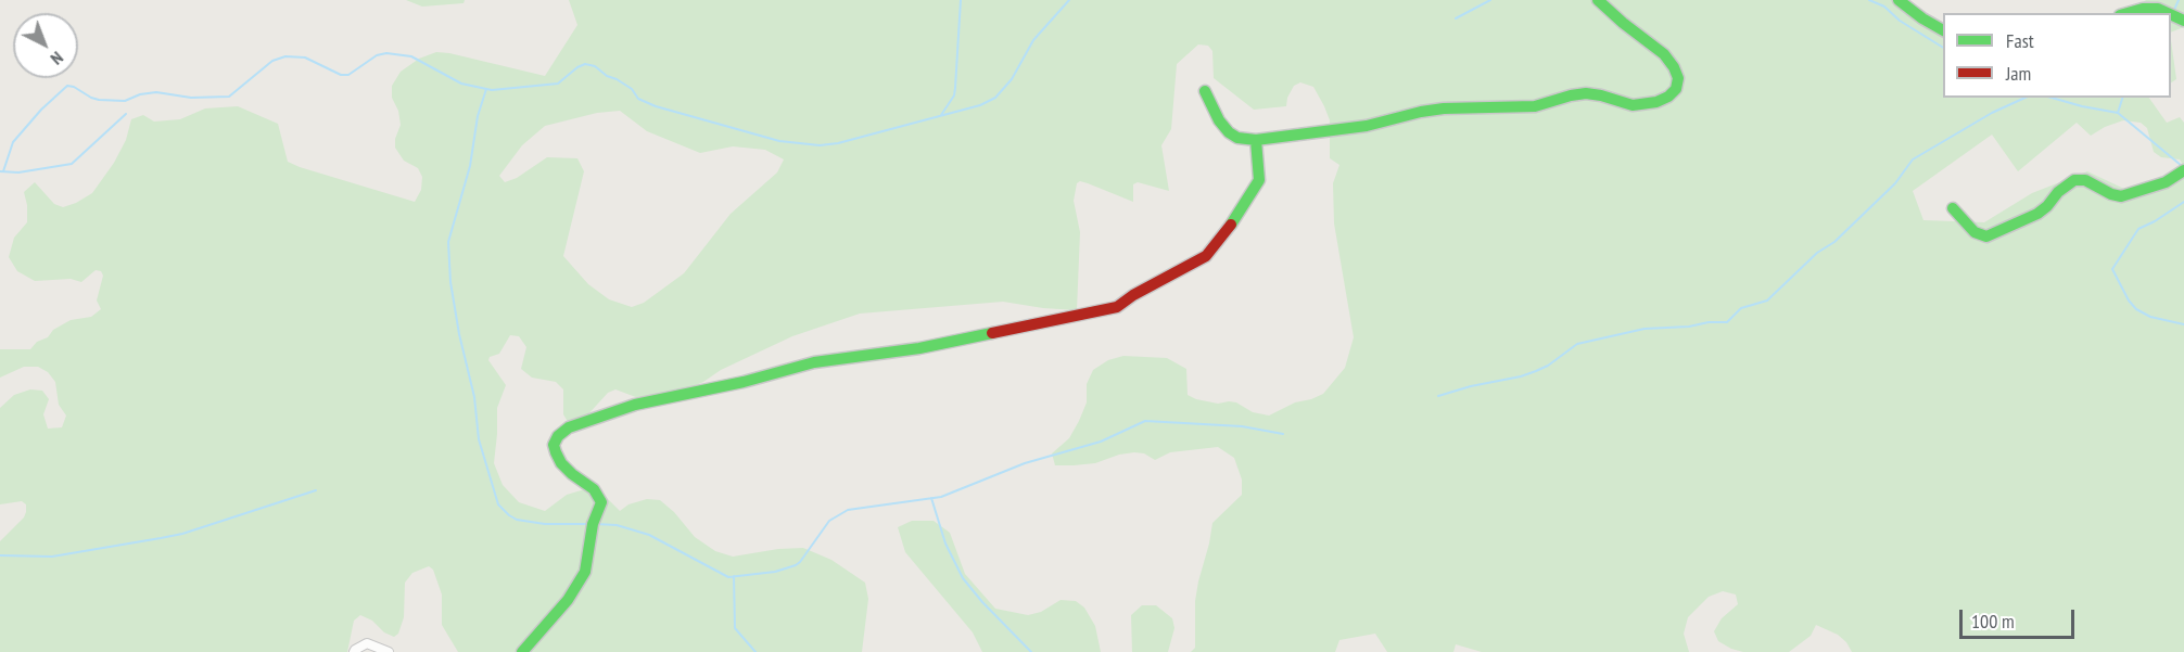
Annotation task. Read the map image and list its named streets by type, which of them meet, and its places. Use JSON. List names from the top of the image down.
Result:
{
  "legend": ["Fast", "Jam"],
  "scale_bar": "100 m",
  "north": "bottom right"
}
